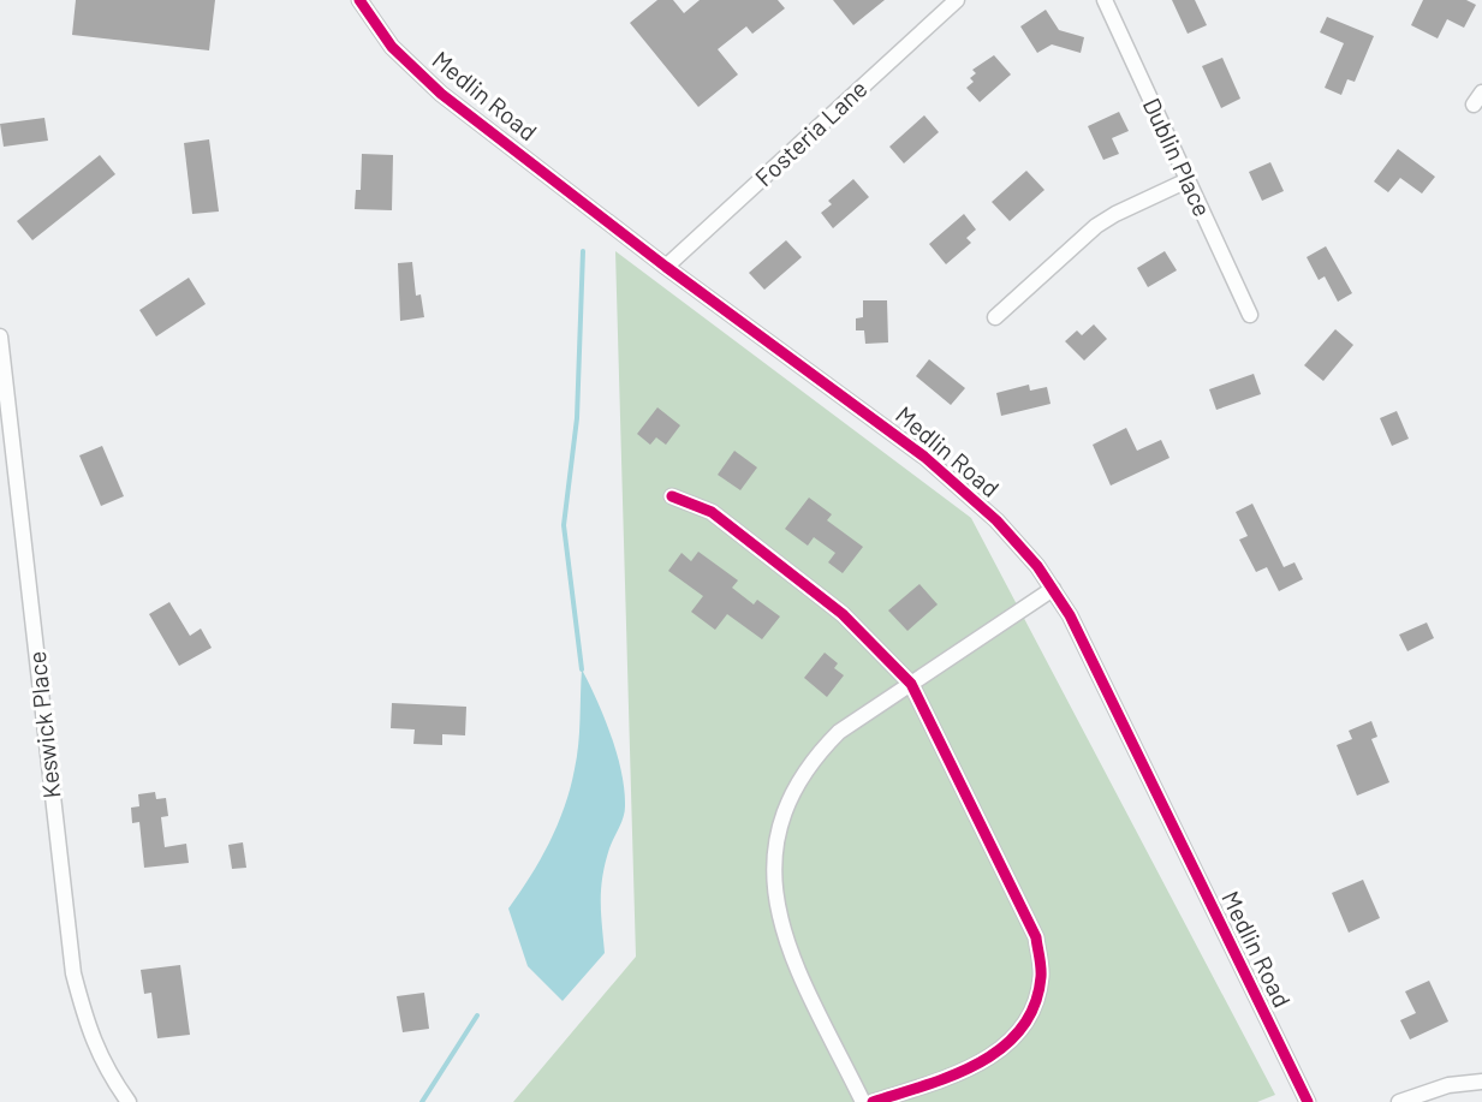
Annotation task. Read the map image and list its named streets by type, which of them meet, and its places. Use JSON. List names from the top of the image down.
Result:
{
  "streets": {
    "street": [
      "Medlin Road",
      "Fosteria Lane",
      "Dublin Place",
      "Keswick Place"
    ]
  },
  "crossings": [
    ["Medlin Road", "Fosteria Lane"]
  ]
}
